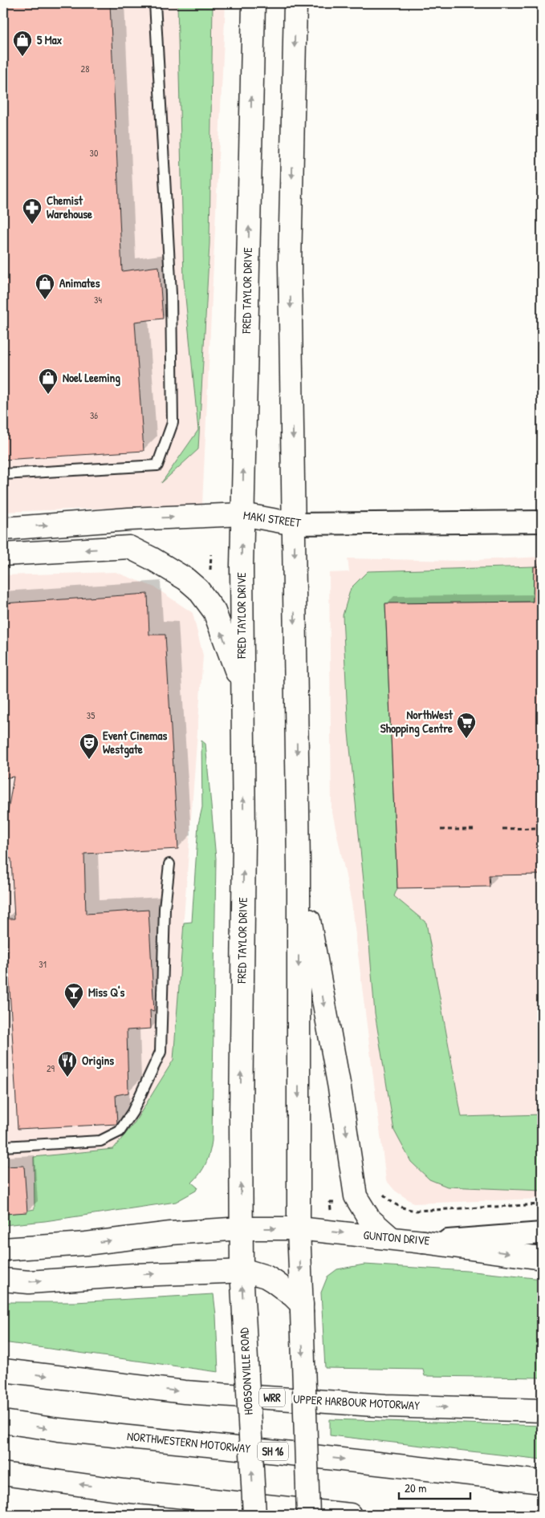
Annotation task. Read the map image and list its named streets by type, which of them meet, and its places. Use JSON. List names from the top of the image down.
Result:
{
  "streets": {
    "main road": [
      "FRED TAYLOR DRIVE",
      "MAKI STREET",
      "GUNTON DRIVE",
      "HOBSONVILLE ROAD",
      "WRR",
      "UPPER HARBOUR MOTORWAY",
      "NORTHWESTERN MOTORWAY",
      "SH 16"
    ]
  },
  "crossings": [
    ["FRED TAYLOR DRIVE", "MAKI STREET"],
    ["FRED TAYLOR DRIVE", "GUNTON DRIVE"],
    ["FRED TAYLOR DRIVE", "HOBSONVILLE ROAD"],
    ["GUNTON DRIVE", "HOBSONVILLE ROAD"]
  ],
  "one_way": ["MAKI STREET"],
  "places": {
    "shop": ["5 Max", "Animates", "Noel Leeming"],
    "pharmacy": ["Chemist Warehouse"],
    "supermarket": ["NorthWest Shopping Centre"],
    "theatre": ["Event Cinemas Westgate"],
    "bar": ["Miss Q's"],
    "restaurant": ["Origins"]
  },
  "house_numbers": [
    "28",
    "30",
    "34",
    "36",
    "35",
    "31",
    "29"
  ],
  "scale_bar": "20 m"
}
